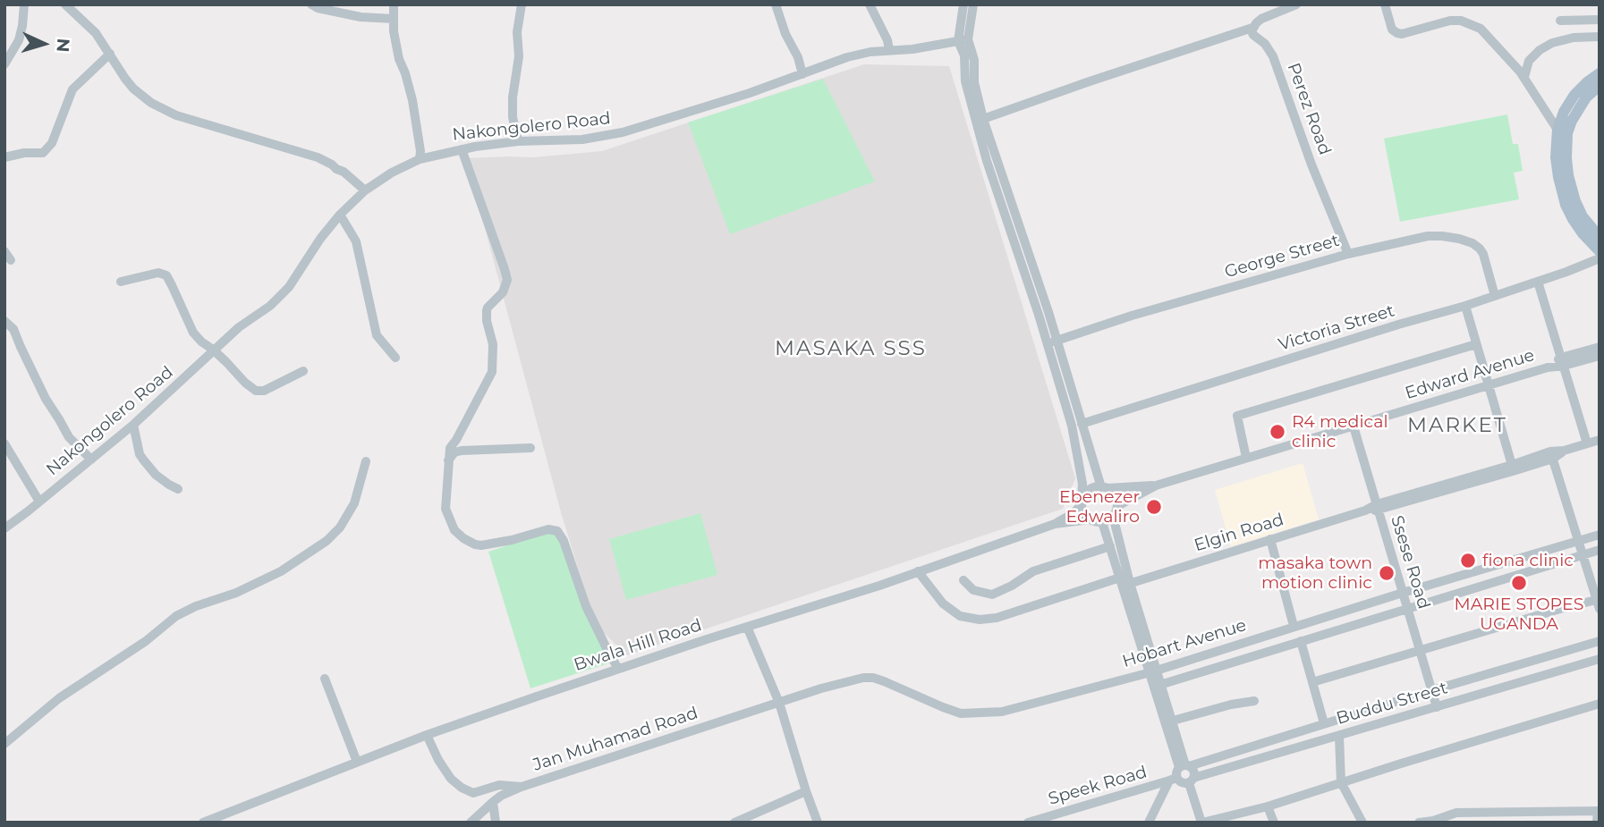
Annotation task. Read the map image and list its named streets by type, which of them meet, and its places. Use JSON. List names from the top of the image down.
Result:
{
  "streets": {
    "street": [
      "Perez Road",
      "Nakongolero Road",
      "George Street",
      "Victoria Street",
      "Edward Avenue",
      "Elgin Road",
      "Ssese Road",
      "Hobart Avenue",
      "Bwala Hill Road",
      "Buddu Street",
      "Jan Muhamad Road",
      "Speek Road"
    ]
  },
  "crossings": [
    ["Perez Road", "George Street"],
    ["George Street", "Victoria Street"],
    ["Edward Avenue", "Ssese Road"],
    ["Edward Avenue", "Bwala Hill Road"],
    ["Elgin Road", "Ssese Road"],
    ["Elgin Road", "Bwala Hill Road"],
    ["Ssese Road", "Hobart Avenue"],
    ["Ssese Road", "Buddu Street"],
    ["Hobart Avenue", "Jan Muhamad Road"]
  ],
  "districts": ["MASAKA SSS", "MARKET"],
  "places": [
    "R4 medical clinic",
    "Ebenezer Edwaliro",
    "fiona clinic",
    "masaka town motion clinic",
    "MARIE STOPES UGANDA"
  ],
  "north": "right"
}
